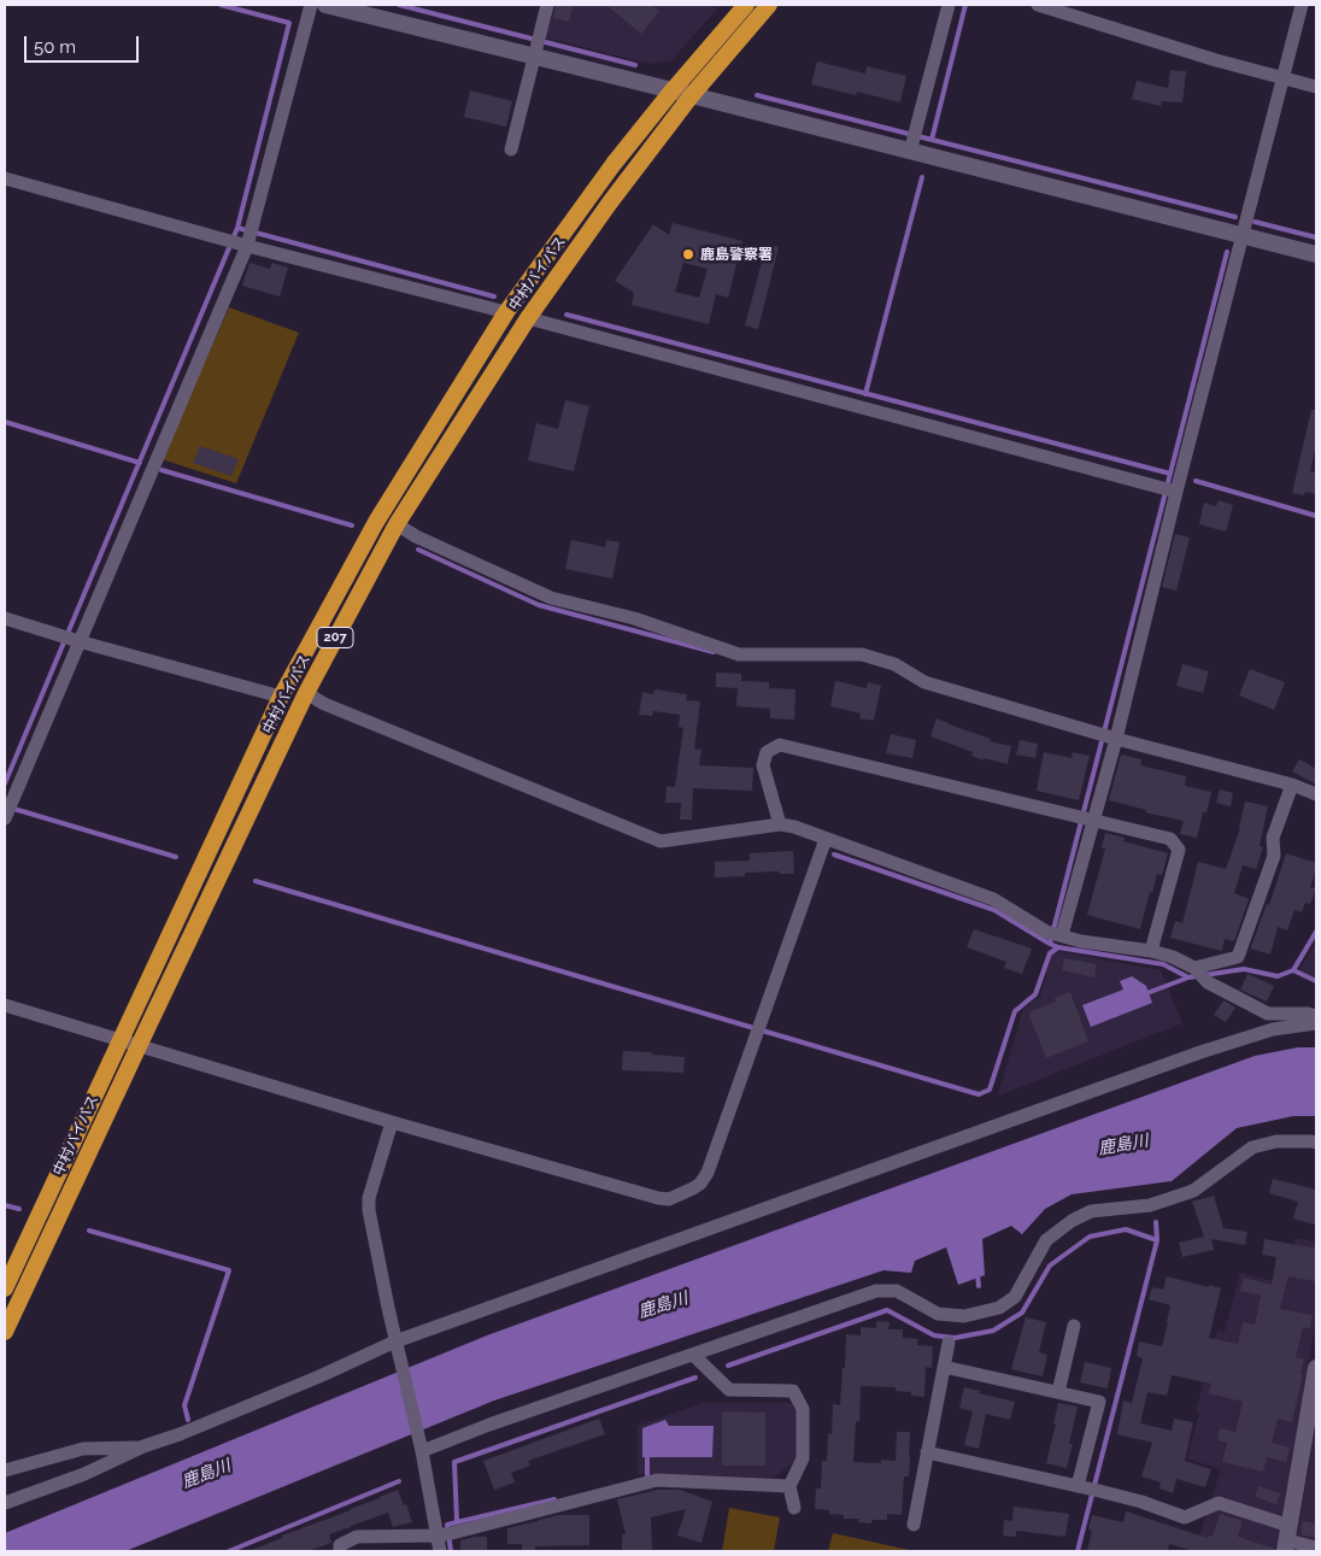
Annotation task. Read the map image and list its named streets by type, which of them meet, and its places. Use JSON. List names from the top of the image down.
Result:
{
  "streets": {
    "highway": ["中村バイパス", "207"]
  },
  "water": ["鹿島川"],
  "places": ["鹿島警察署"],
  "scale_bar": "50 m"
}
